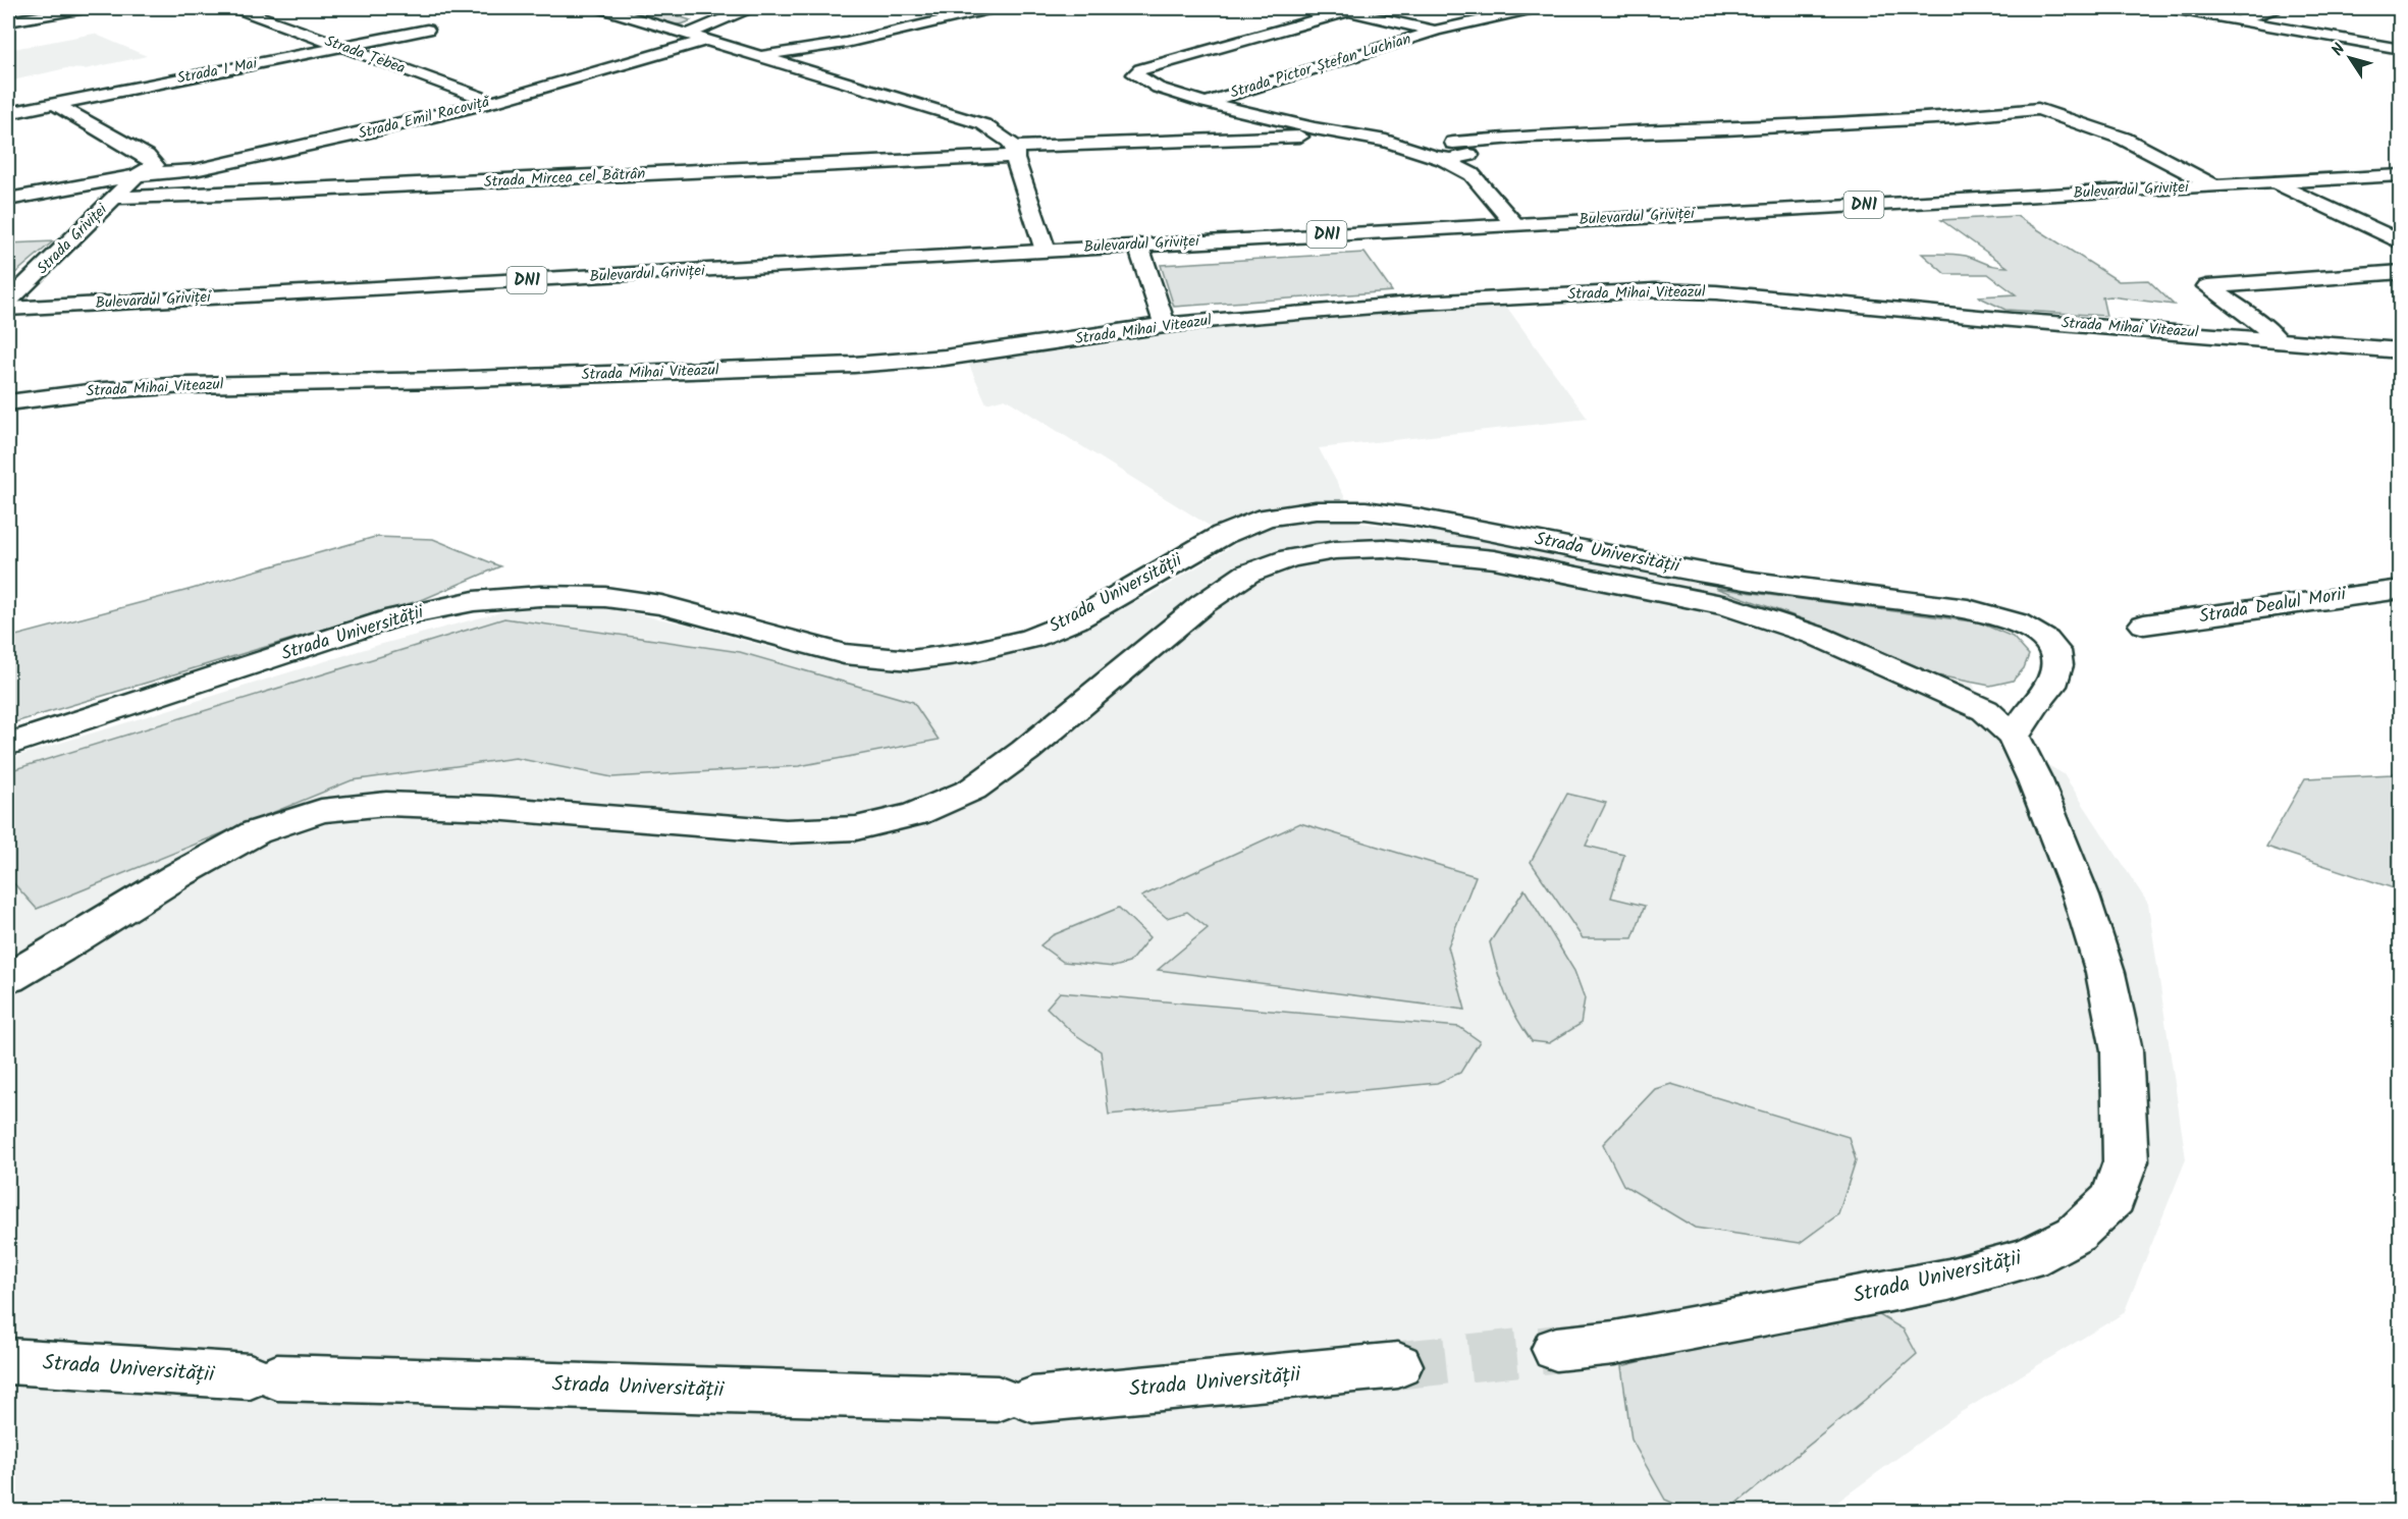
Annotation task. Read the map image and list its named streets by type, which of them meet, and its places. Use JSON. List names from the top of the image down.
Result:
{
  "streets": {
    "street": [
      "Strada Țebea",
      "Strada Pictor Ștefan Luchian",
      "Strada 1 Mai",
      "Strada Emil Racoviță",
      "Strada Mircea cel Bătrân",
      "Bulevardul Griviței",
      "DN1",
      "Strada Griviței",
      "Strada Mihai Viteazul",
      "Strada Universității",
      "Strada Dealul Morii"
    ]
  },
  "crossings": [
    ["Strada Țebea", "Strada 1 Mai"],
    ["Strada Țebea", "Strada Emil Racoviță"],
    ["Strada Pictor Ștefan Luchian", "Strada Mircea cel Bătrân"],
    ["Strada Emil Racoviță", "Strada Griviței"],
    ["Strada Mircea cel Bătrân", "Strada Griviței"]
  ],
  "north": "top left"
}
